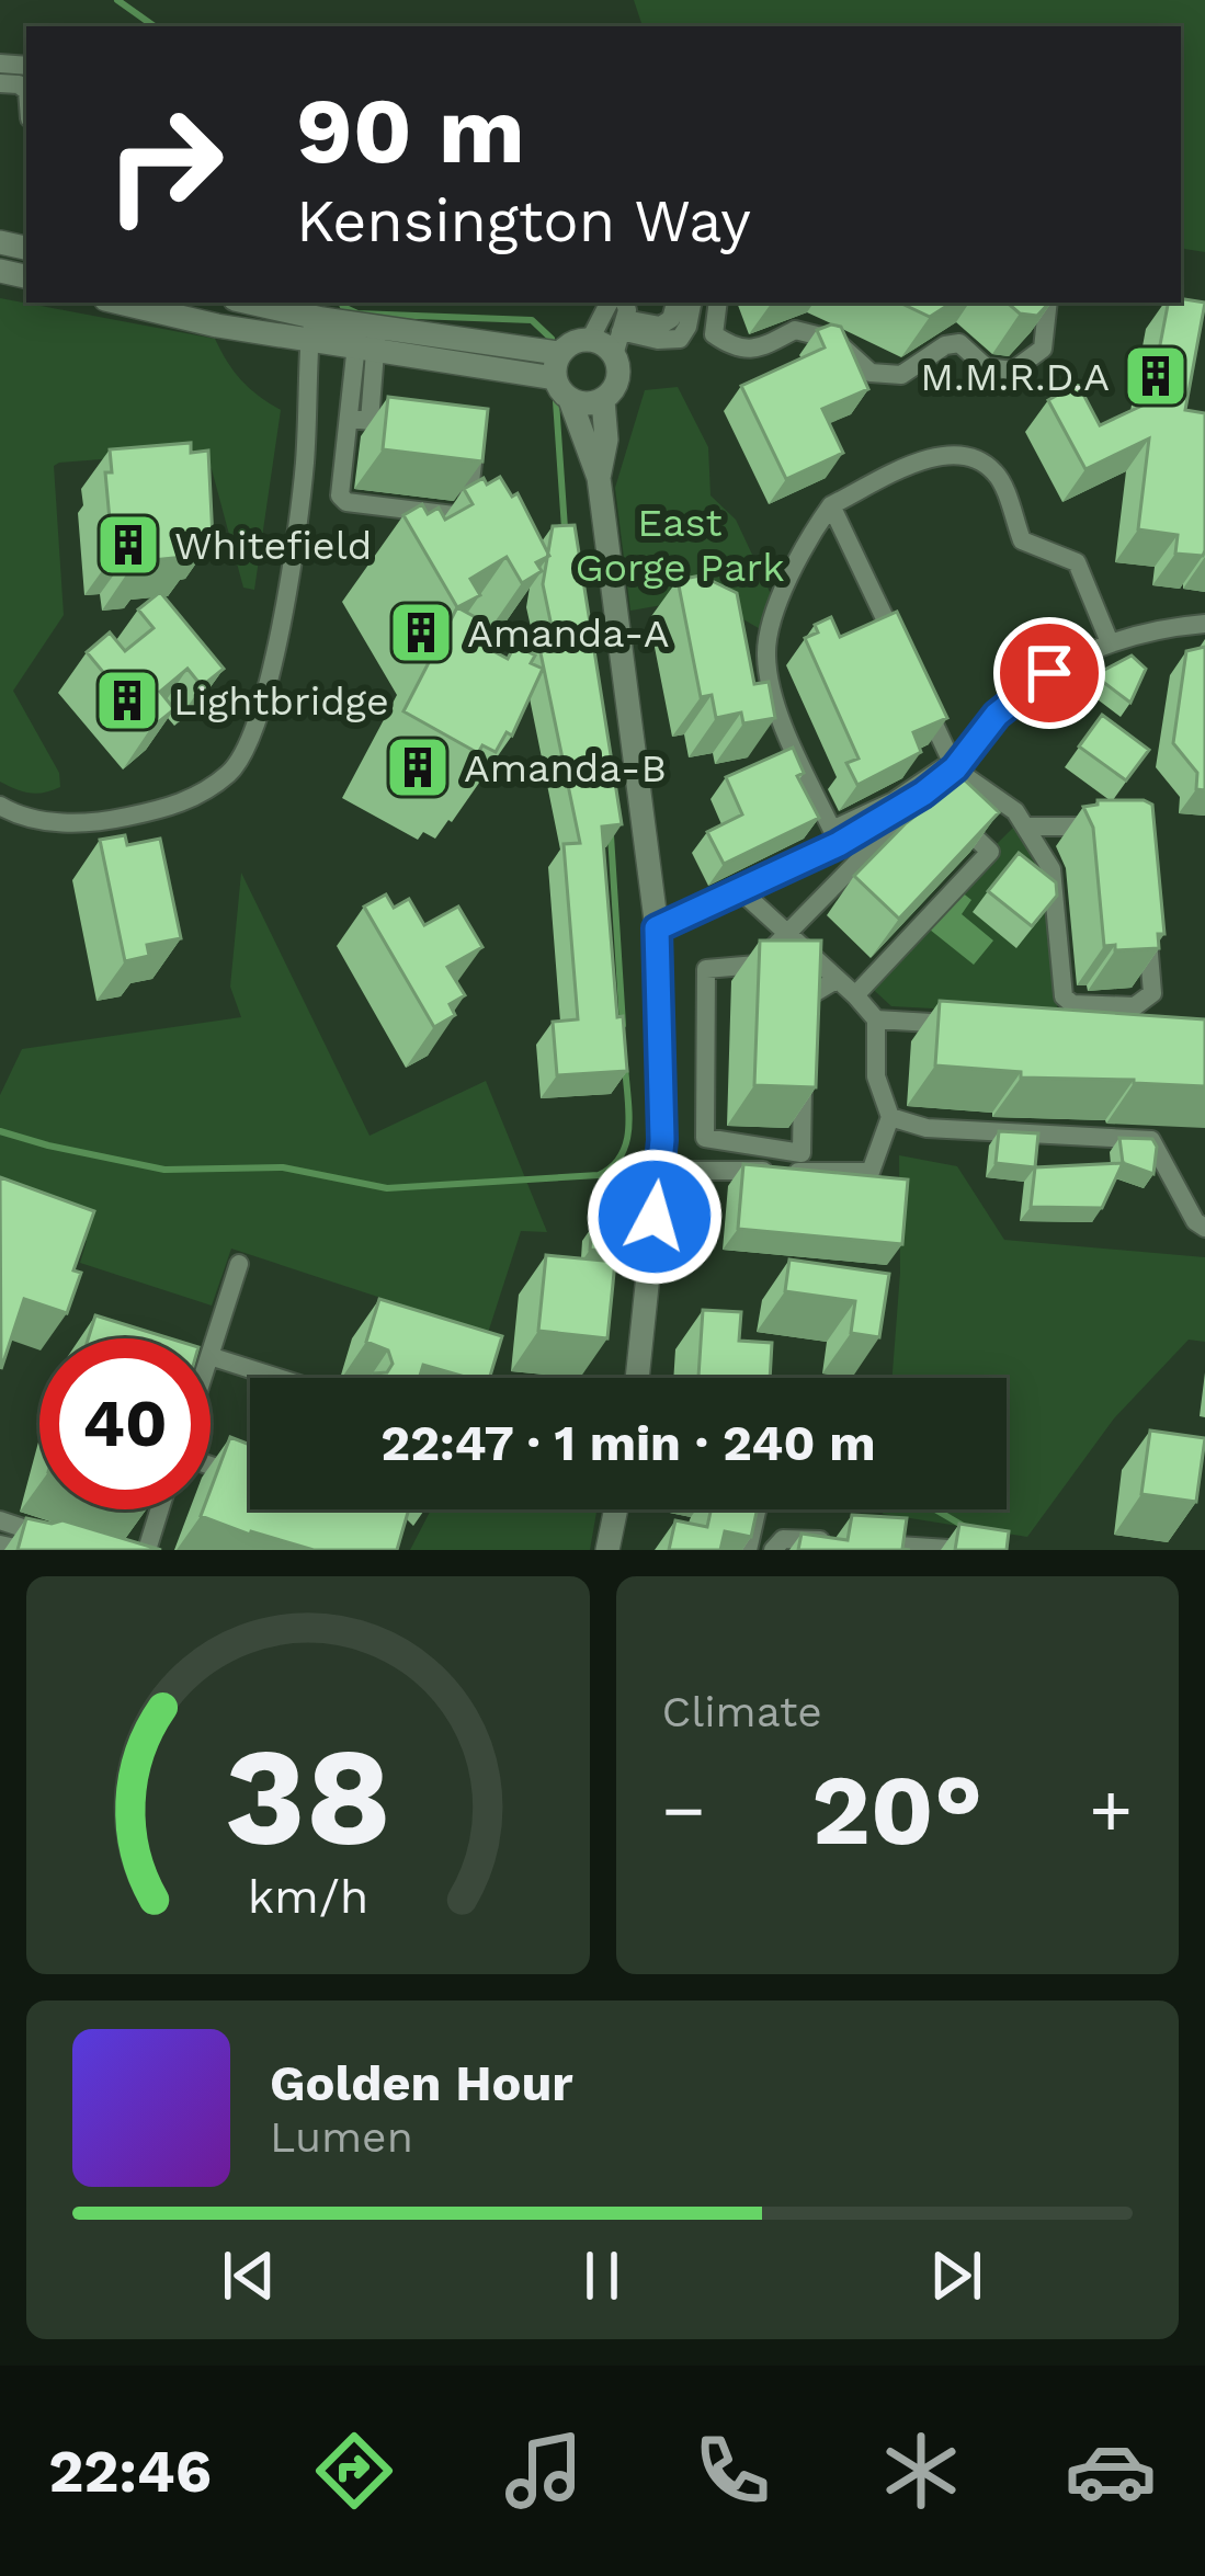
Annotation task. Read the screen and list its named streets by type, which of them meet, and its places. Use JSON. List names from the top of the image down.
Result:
{
  "parks": ["East Gorge Park"],
  "places": {
    "building": [
      "M.M.R.D.A",
      "Whitefield",
      "Amanda-A",
      "Lightbridge",
      "Amanda-B"
    ]
  },
  "page": {
    "turn": ["90 m", "Kensington Way"],
    "limit": "40",
    "trip": "22:47 · 1 min · 240 m",
    "tile": "Climate",
    "heat": ["−", "20°", "+"],
    "song": ["Golden Hour", "Lumen"],
    "tabs": "22:46",
    "gauge": ["38", "km/h"]
  }
}
